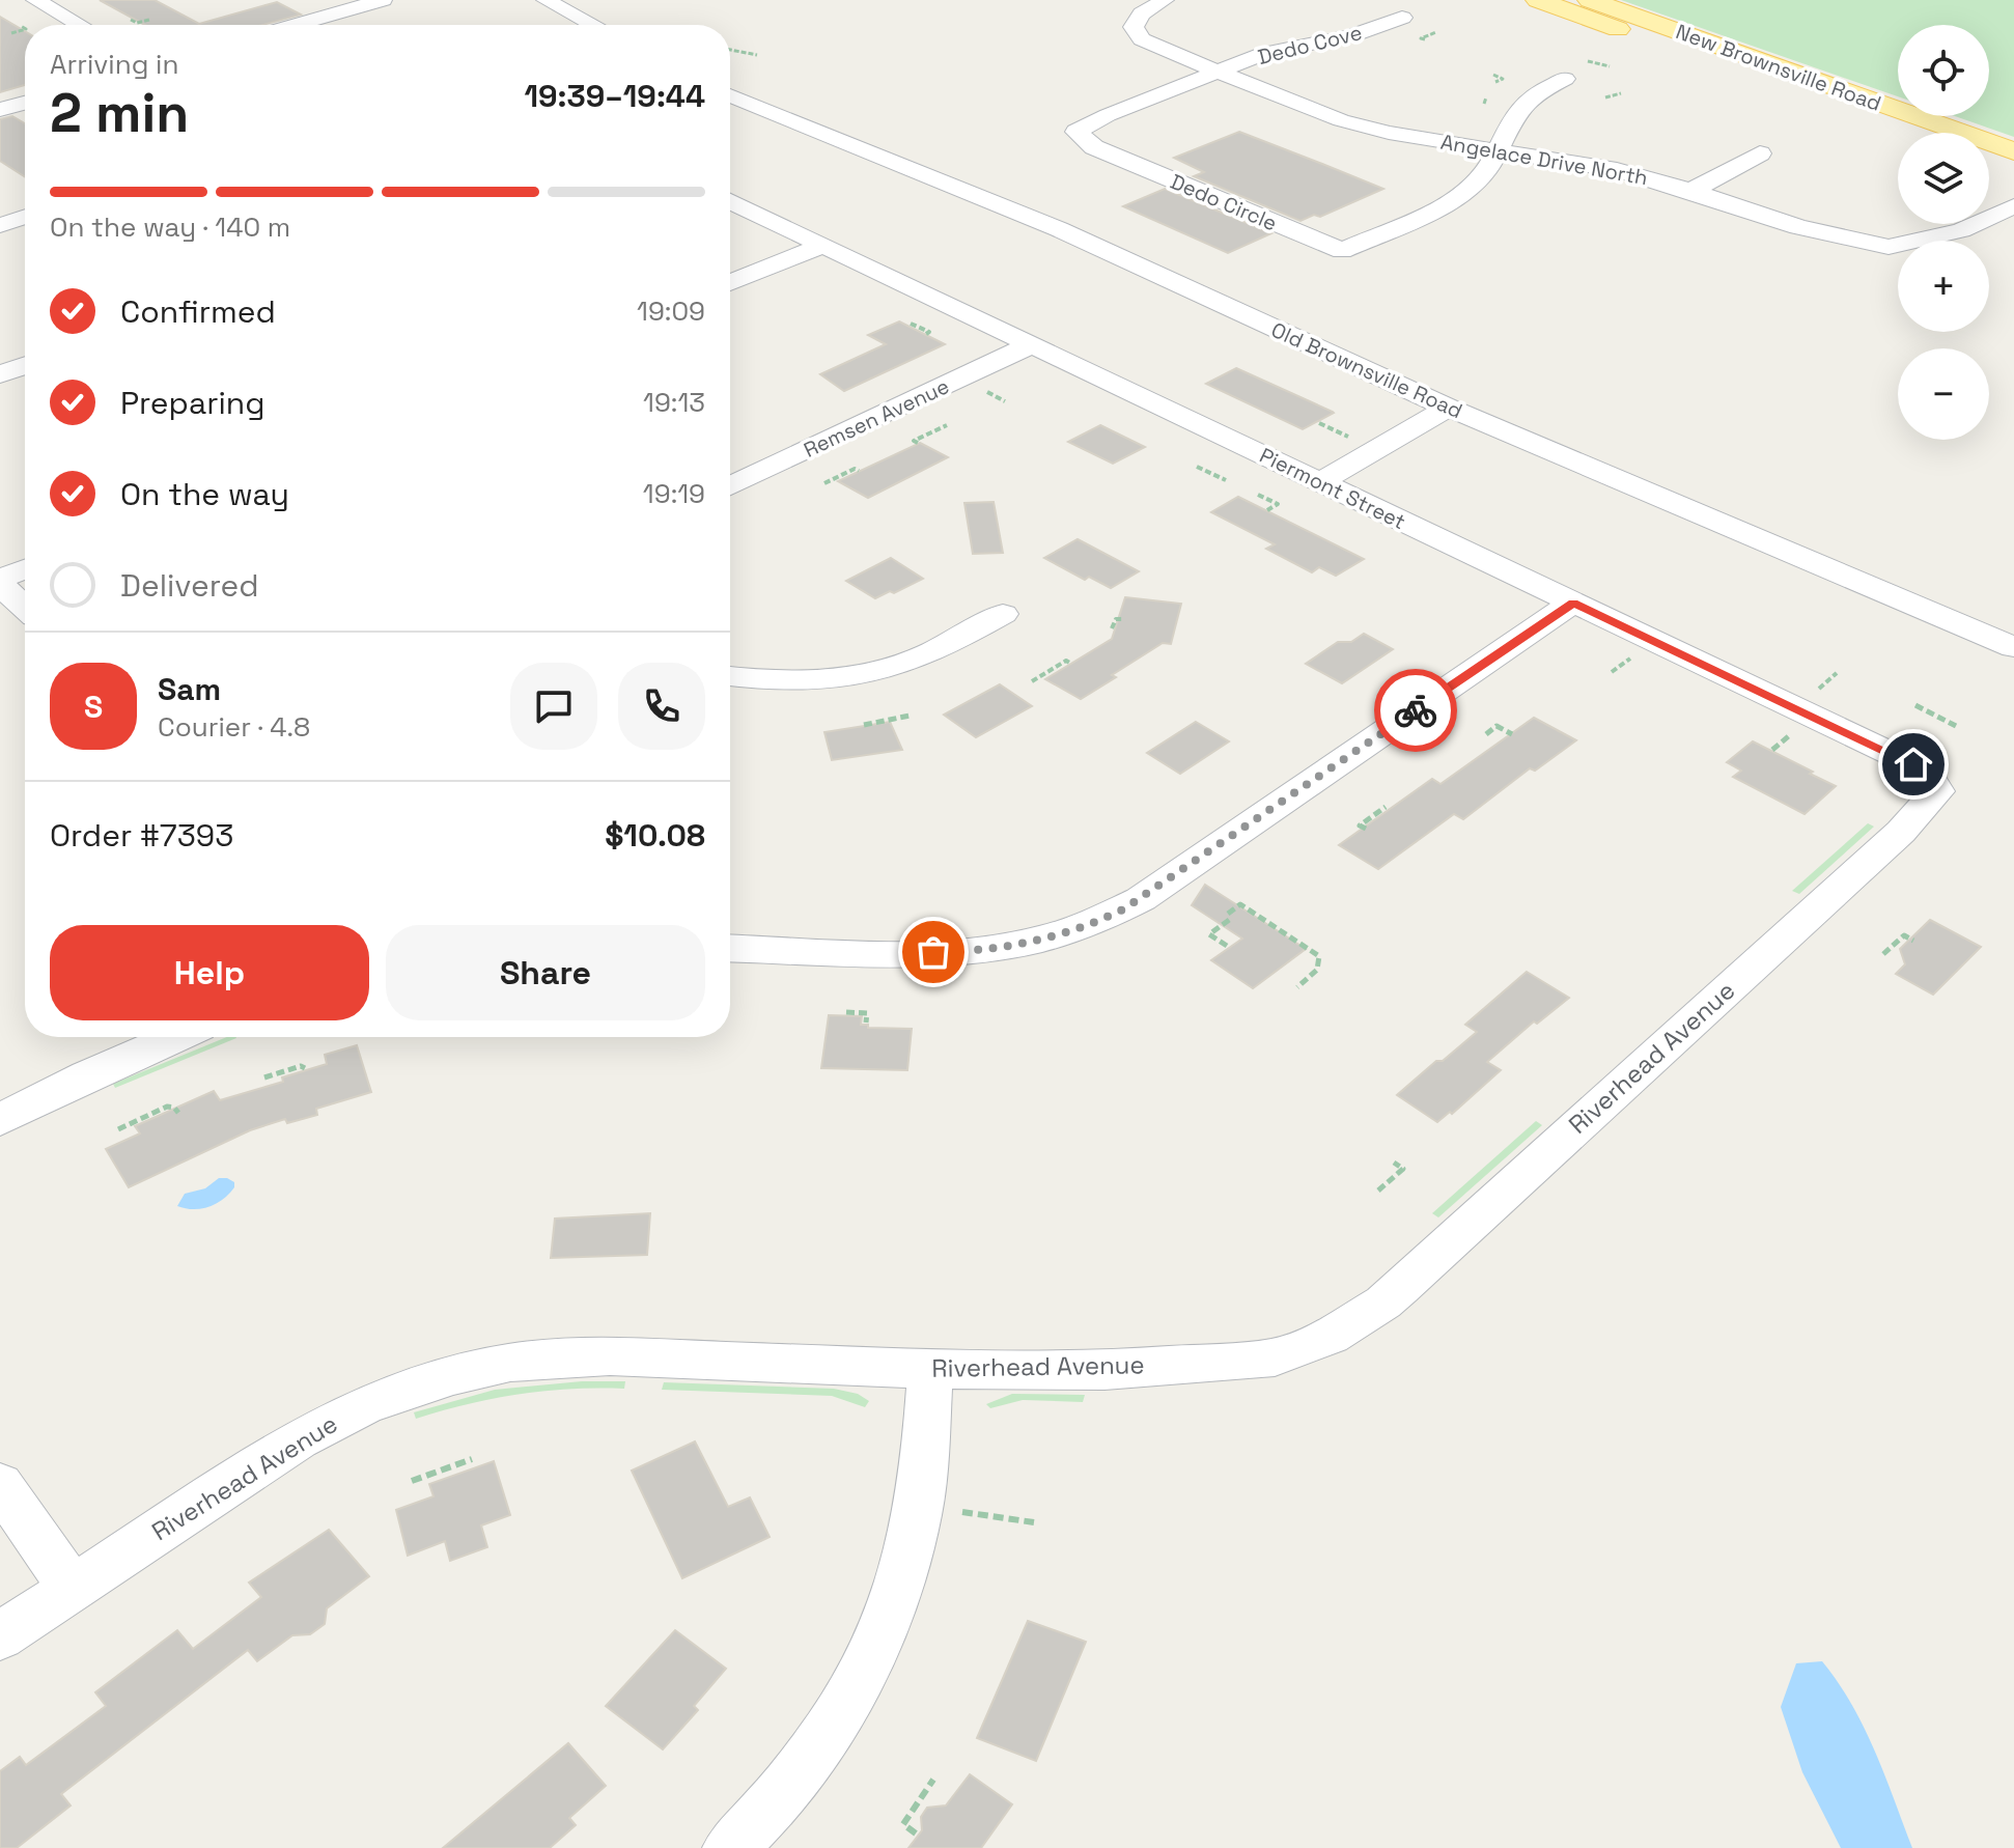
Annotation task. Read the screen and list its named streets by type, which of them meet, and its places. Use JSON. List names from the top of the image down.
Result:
{
  "streets": {
    "main road": ["New Brownsville Road"],
    "street": [
      "Dedo Cove",
      "Angelace Drive North",
      "Dedo Circle",
      "Old Brownsville Road",
      "Remsen Avenue",
      "Piermont Street",
      "Riverhead Avenue"
    ]
  },
  "crossings": [
    ["Dedo Cove", "Angelace Drive North"],
    ["Dedo Cove", "Dedo Circle"],
    ["Angelace Drive North", "Dedo Circle"],
    ["Remsen Avenue", "Piermont Street"],
    ["Piermont Street", "Riverhead Avenue"]
  ],
  "page": {
    "map_buttons": ["+", "−"],
    "heading": ["2 min", "Arriving in", "19:39–19:44"],
    "panel": [
      "Sam",
      "Courier · 4.8",
      "Order #7393",
      "$10.08"
    ],
    "bar": "On the way · 140 m",
    "list": [
      ["Confirmed", "19:09"],
      ["Preparing", "19:13"],
      ["On the way", "19:19"],
      "Delivered"
    ],
    "round": "S",
    "buttons": ["Help", "Share"]
  }
}
